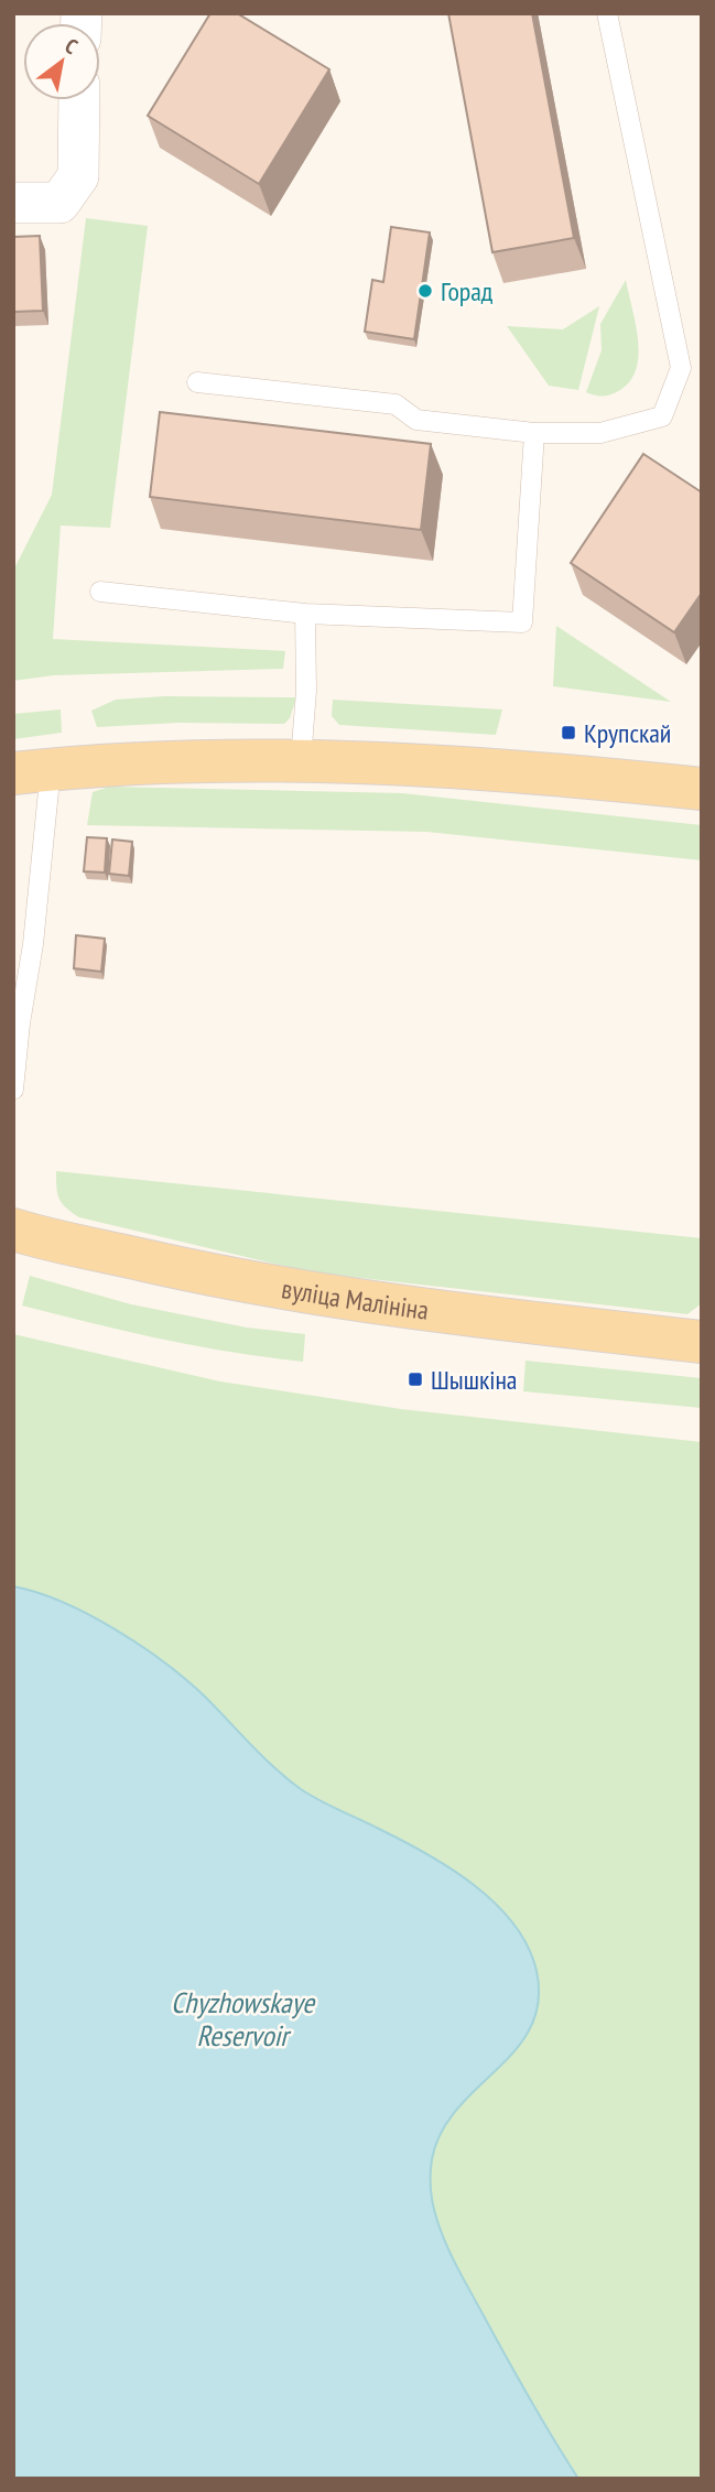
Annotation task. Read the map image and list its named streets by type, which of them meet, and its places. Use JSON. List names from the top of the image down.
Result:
{
  "streets": {
    "main road": ["вуліца Малініна"]
  },
  "water": ["Chyzhowskaye Reservoir"],
  "places": {
    "other": ["Горад"],
    "transit": ["Крупскай", "Шышкіна"]
  },
  "north": "top right"
}
